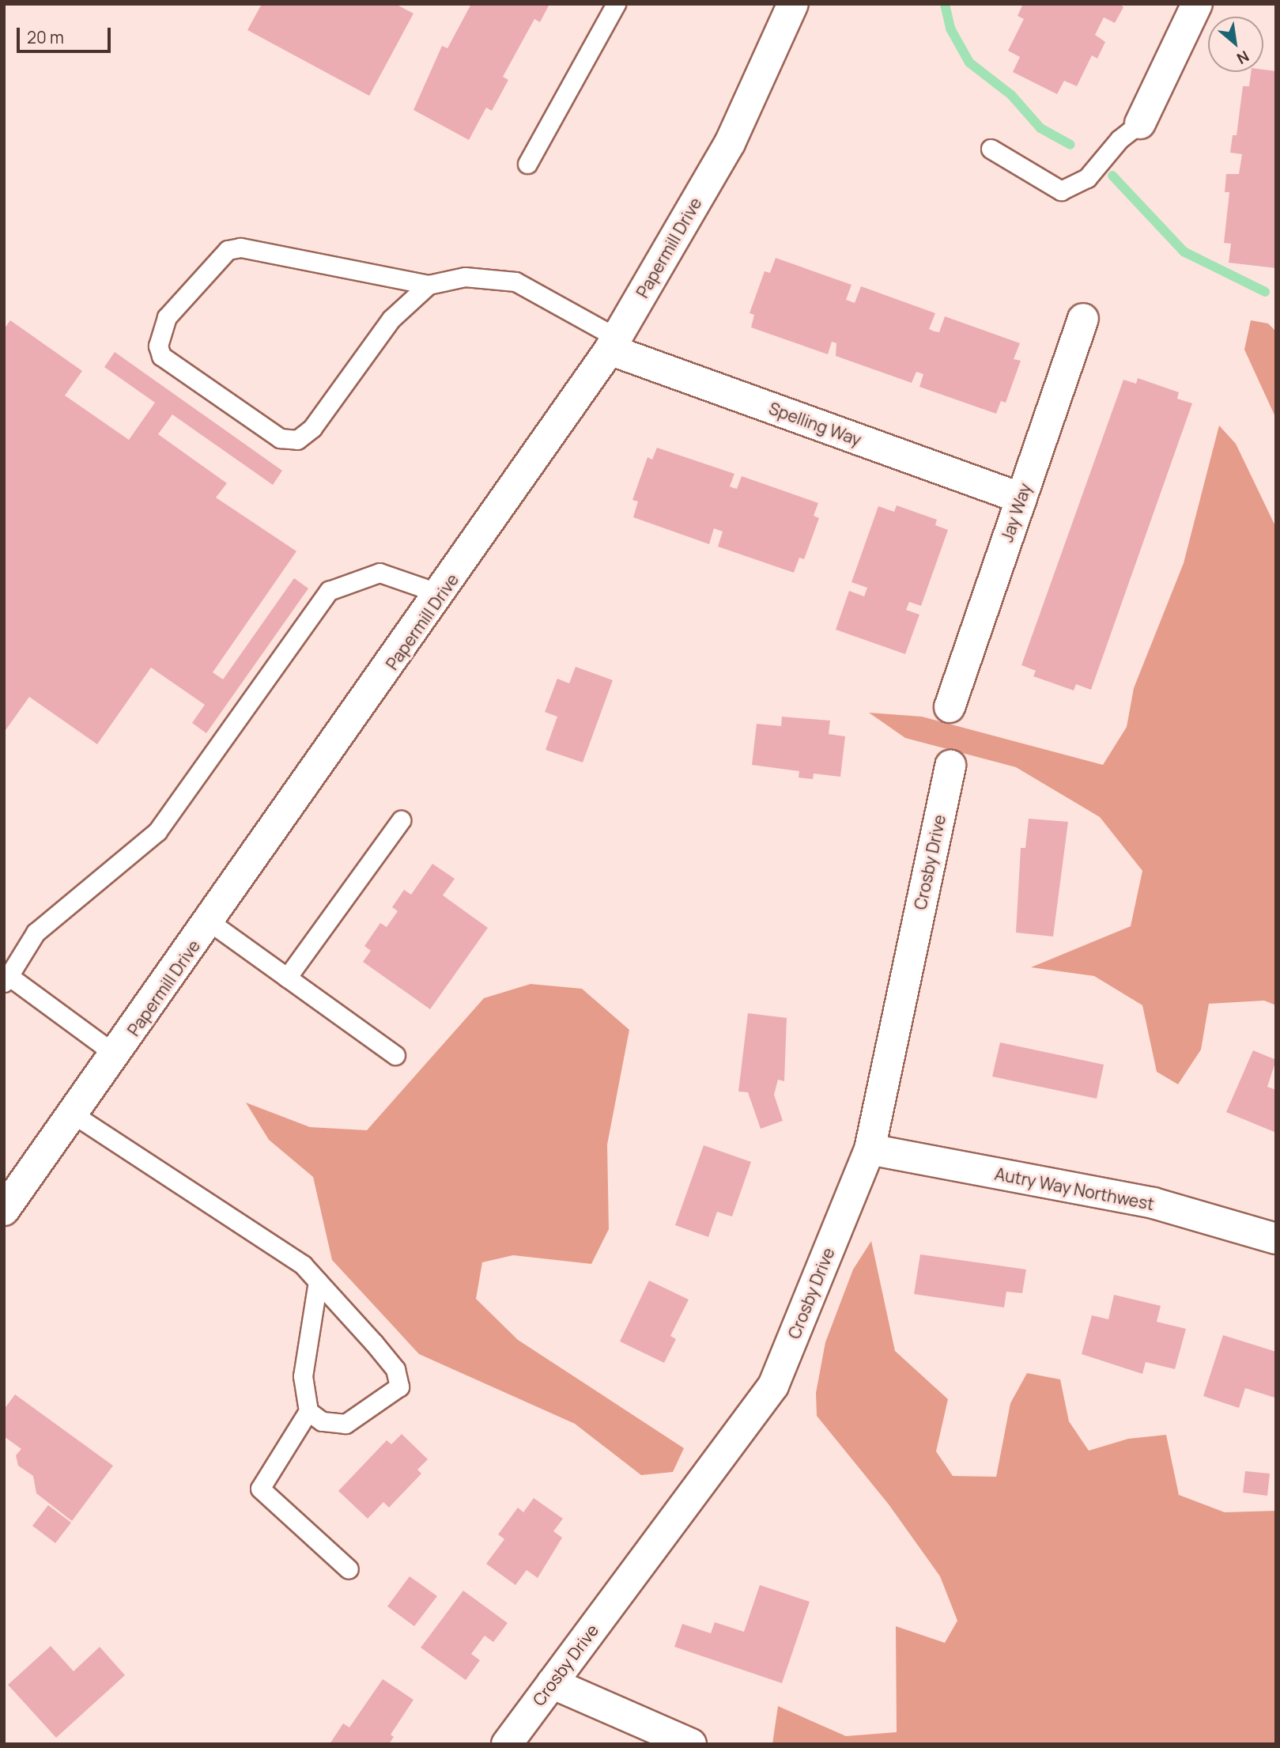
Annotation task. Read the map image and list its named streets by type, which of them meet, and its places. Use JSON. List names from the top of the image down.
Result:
{
  "streets": {
    "street": [
      "Papermill Drive",
      "Spelling Way",
      "Jay Way",
      "Crosby Drive",
      "Autry Way Northwest"
    ]
  },
  "crossings": [
    ["Papermill Drive", "Spelling Way"],
    ["Spelling Way", "Jay Way"],
    ["Crosby Drive", "Autry Way Northwest"]
  ],
  "scale_bar": "20 m",
  "north": "bottom right"
}
